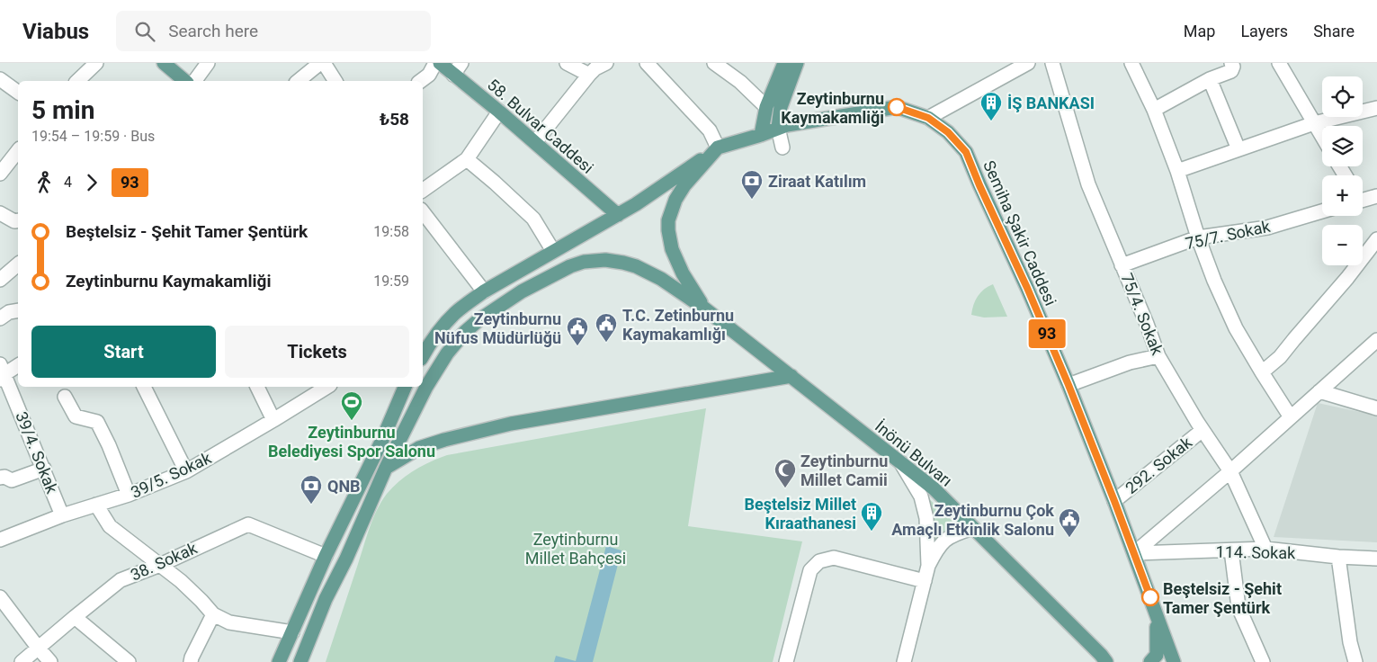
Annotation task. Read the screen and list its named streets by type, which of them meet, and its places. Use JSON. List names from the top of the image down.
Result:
{
  "streets": {
    "main road": ["58. Bulvar Caddesi", "Semiha Şakir Caddesi", "İnönü Bulvarı"],
    "street": [
      "75/7. Sokak",
      "75/4. Sokak",
      "39/4. Sokak",
      "292. Sokak",
      "39/5. Sokak",
      "114. Sokak",
      "38. Sokak"
    ]
  },
  "crossings": [
    ["Semiha Şakir Caddesi", "292. Sokak"],
    ["Semiha Şakir Caddesi", "114. Sokak"],
    ["75/7. Sokak", "75/4. Sokak"],
    ["75/4. Sokak", "292. Sokak"],
    ["75/4. Sokak", "114. Sokak"],
    ["39/4. Sokak", "39/5. Sokak"]
  ],
  "parks": ["Zeytinburnu Millet Bahçesi"],
  "places": {
    "other": ["Zeytinburnu Kaymakamliği", "Beştelsiz - Şehit Tamer Şentürk"],
    "building": ["İŞ BANKASI", "Beştelsiz Millet Kıraathanesi"],
    "bank": ["Ziraat Katılım", "QNB"],
    "public building": ["T.C. Zetinburnu Kaymakamlığı", "Zeytinburnu Nüfus Müdürlüğü", "Zeytinburnu Çok Amaçlı Etkinlik Salonu"],
    "sports": ["Zeytinburnu Belediyesi Spor Salonu"],
    "mosque": ["Zeytinburnu Millet Camii"]
  },
  "lines": ["bus line 93"],
  "page": {
    "header": "Viabus",
    "search": "Search here",
    "nav": ["Map", "Layers", "Share"],
    "on_map": "93",
    "map_buttons": ["+", "−"],
    "heading": ["5 min", "19:54 – 19:59 · Bus", "₺58"],
    "legs": ["4", "93"],
    "list": [
      {
        "name": "Beştelsiz - Şehit Tamer Şentürk",
        "value": "19:58"
      },
      {
        "name": "Zeytinburnu Kaymakamliği",
        "value": "19:59"
      }
    ],
    "buttons": ["Start", "Tickets"]
  }
}
